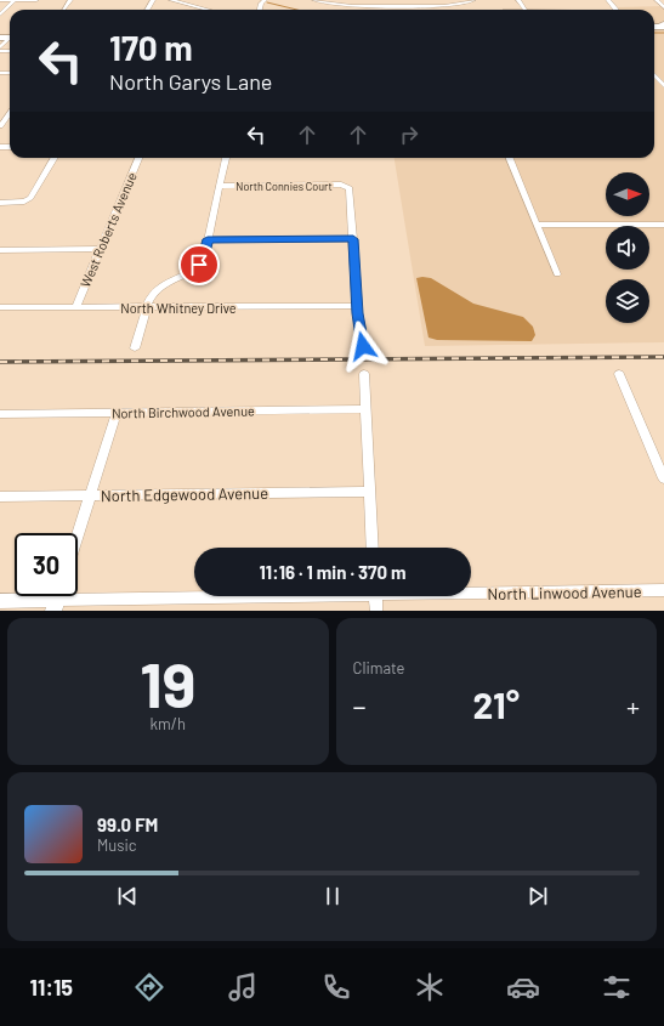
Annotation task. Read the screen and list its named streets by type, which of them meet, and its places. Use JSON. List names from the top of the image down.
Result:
{
  "streets": {
    "street": [
      "North Connies Court",
      "West Roberts Avenue",
      "North Whitney Drive",
      "North Birchwood Avenue",
      "North Edgewood Avenue",
      "North Linwood Avenue"
    ]
  },
  "crossings": [
    ["West Roberts Avenue", "North Whitney Drive"]
  ],
  "north": "right",
  "page": {
    "turn": ["170 m", "North Garys Lane"],
    "limit": "30",
    "trip": "11:16 · 1 min · 370 m",
    "tile": [
      ["19", "km/h"],
      "Climate"
    ],
    "heat": ["−", "21°", "+"],
    "song": ["99.0 FM", "Music"],
    "tabs": "11:15"
  }
}
